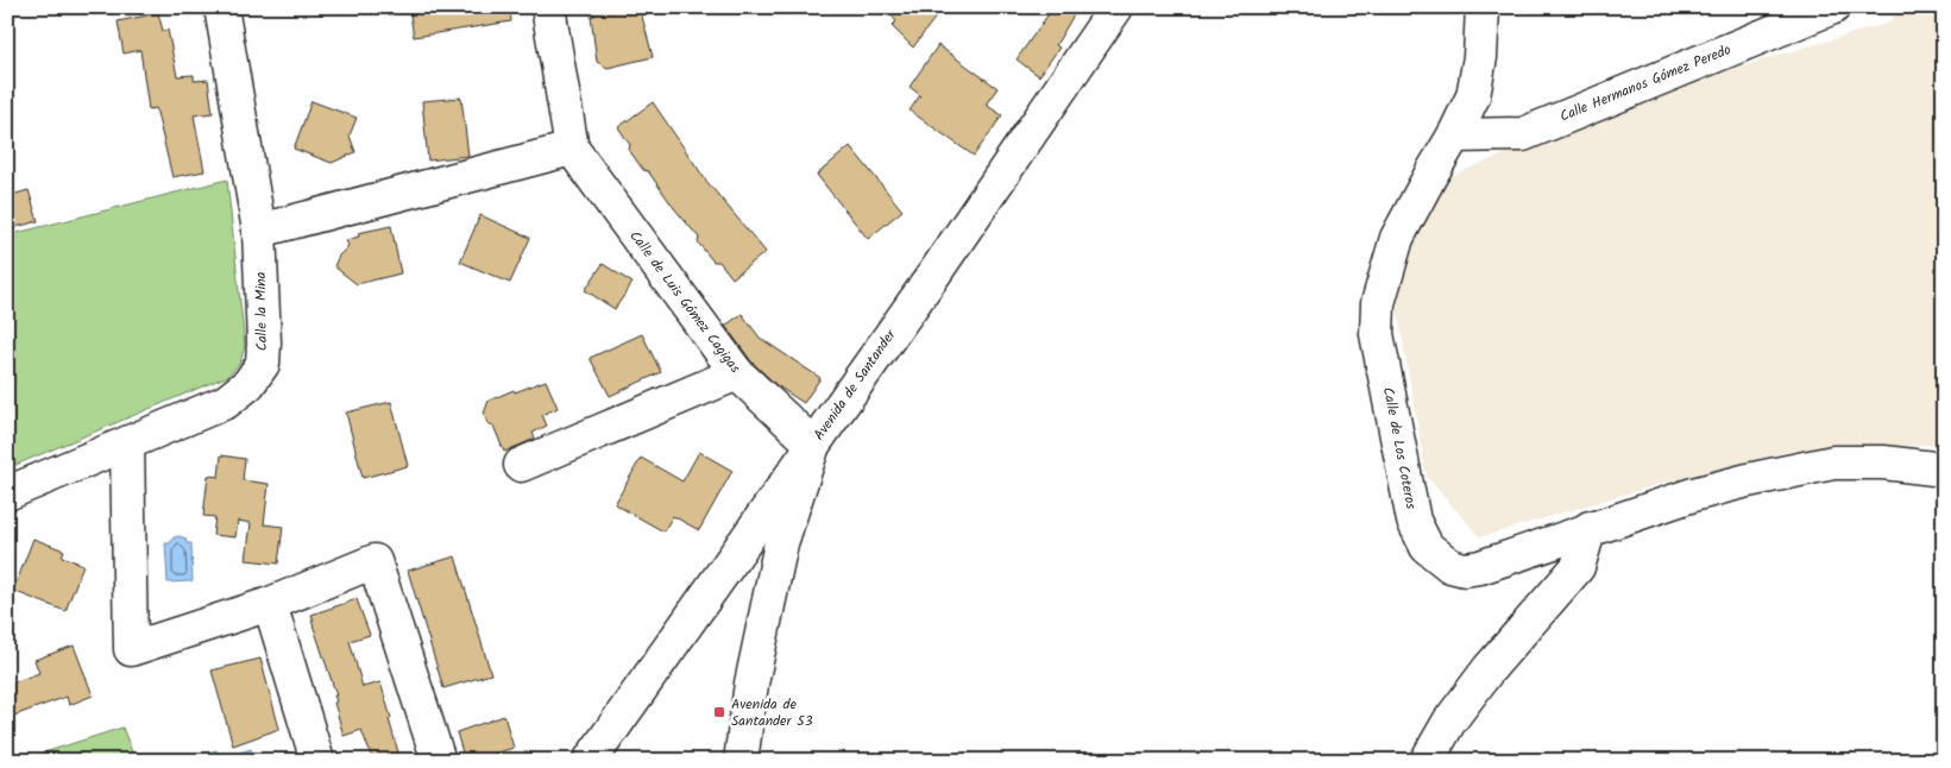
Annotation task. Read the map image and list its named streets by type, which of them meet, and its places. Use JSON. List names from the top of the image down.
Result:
{
  "streets": {
    "main road": [
      "Calle Hermanos Gómez Peredo",
      "Calle de Luis Gómez Cagigas",
      "Calle la Mina",
      "Avenida de Santander",
      "Calle de Los Coteros"
    ]
  },
  "crossings": [
    ["Calle Hermanos Gómez Peredo", "Calle de Los Coteros"],
    ["Calle de Luis Gómez Cagigas", "Avenida de Santander"]
  ],
  "places": {
    "transit": ["Avenida de Santander 53"]
  }
}
